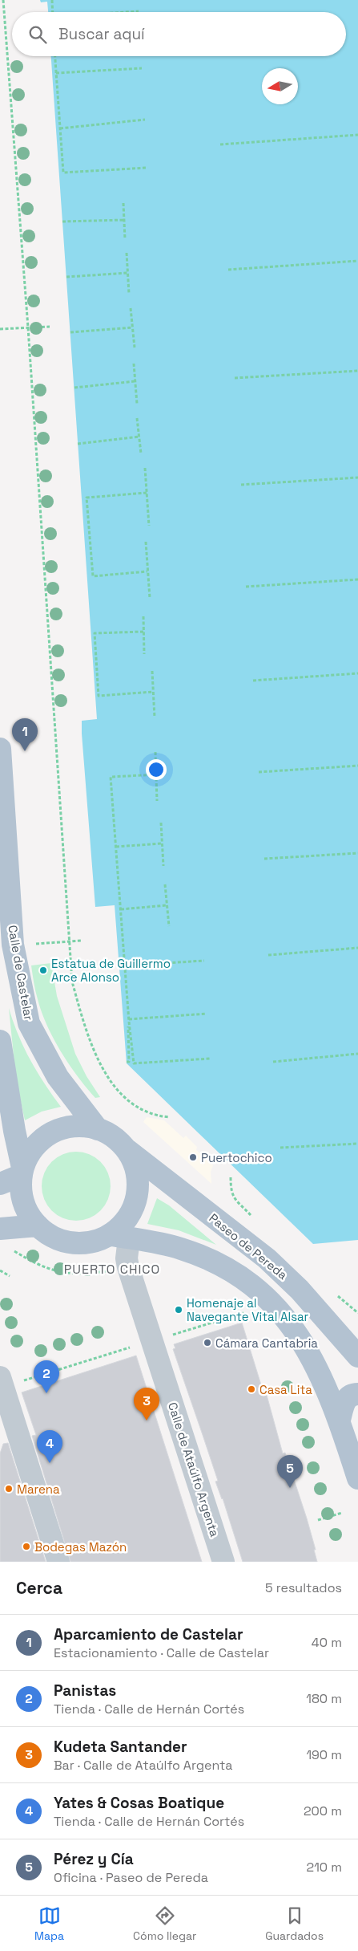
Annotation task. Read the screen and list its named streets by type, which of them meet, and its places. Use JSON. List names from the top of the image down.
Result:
{
  "streets": {
    "main road": ["Calle de Castelar", "Paseo de Pereda"],
    "street": ["Calle de Ataúlfo Argenta"]
  },
  "crossings": [
    ["Calle de Castelar", "Paseo de Pereda"],
    ["Calle de Castelar", "Calle de Ataúlfo Argenta"],
    ["Paseo de Pereda", "Calle de Ataúlfo Argenta"]
  ],
  "districts": ["PUERTO CHICO"],
  "places": [
    "Estatua de Guillermo Arce Alonso",
    "Puertochico",
    "Homenaje al Navegante Vital Alsar",
    "Cámara Cantabria",
    "Casa Lita",
    "Marena",
    "Bodegas Mazón"
  ],
  "north": "left",
  "page": {
    "search": "Buscar aquí",
    "pins": [
      "1",
      "2",
      "3",
      "4",
      "5"
    ],
    "heading": ["Cerca", "5 resultados"],
    "list": [
      {
        "mark": "1",
        "name": "Aparcamiento de Castelar",
        "note": "Estacionamiento · Calle de Castelar",
        "value": "40 m"
      },
      {
        "mark": "2",
        "name": "Panistas",
        "note": "Tienda · Calle de Hernán Cortés",
        "value": "180 m"
      },
      {
        "mark": "3",
        "name": "Kudeta Santander",
        "note": "Bar · Calle de Ataúlfo Argenta",
        "value": "190 m"
      },
      {
        "mark": "4",
        "name": "Yates & Cosas Boatique",
        "note": "Tienda · Calle de Hernán Cortés",
        "value": "200 m"
      },
      {
        "mark": "5",
        "name": "Pérez y Cía",
        "note": "Oficina · Paseo de Pereda",
        "value": "210 m"
      }
    ],
    "nav": ["Mapa", "Cómo llegar", "Guardados"]
  }
}
